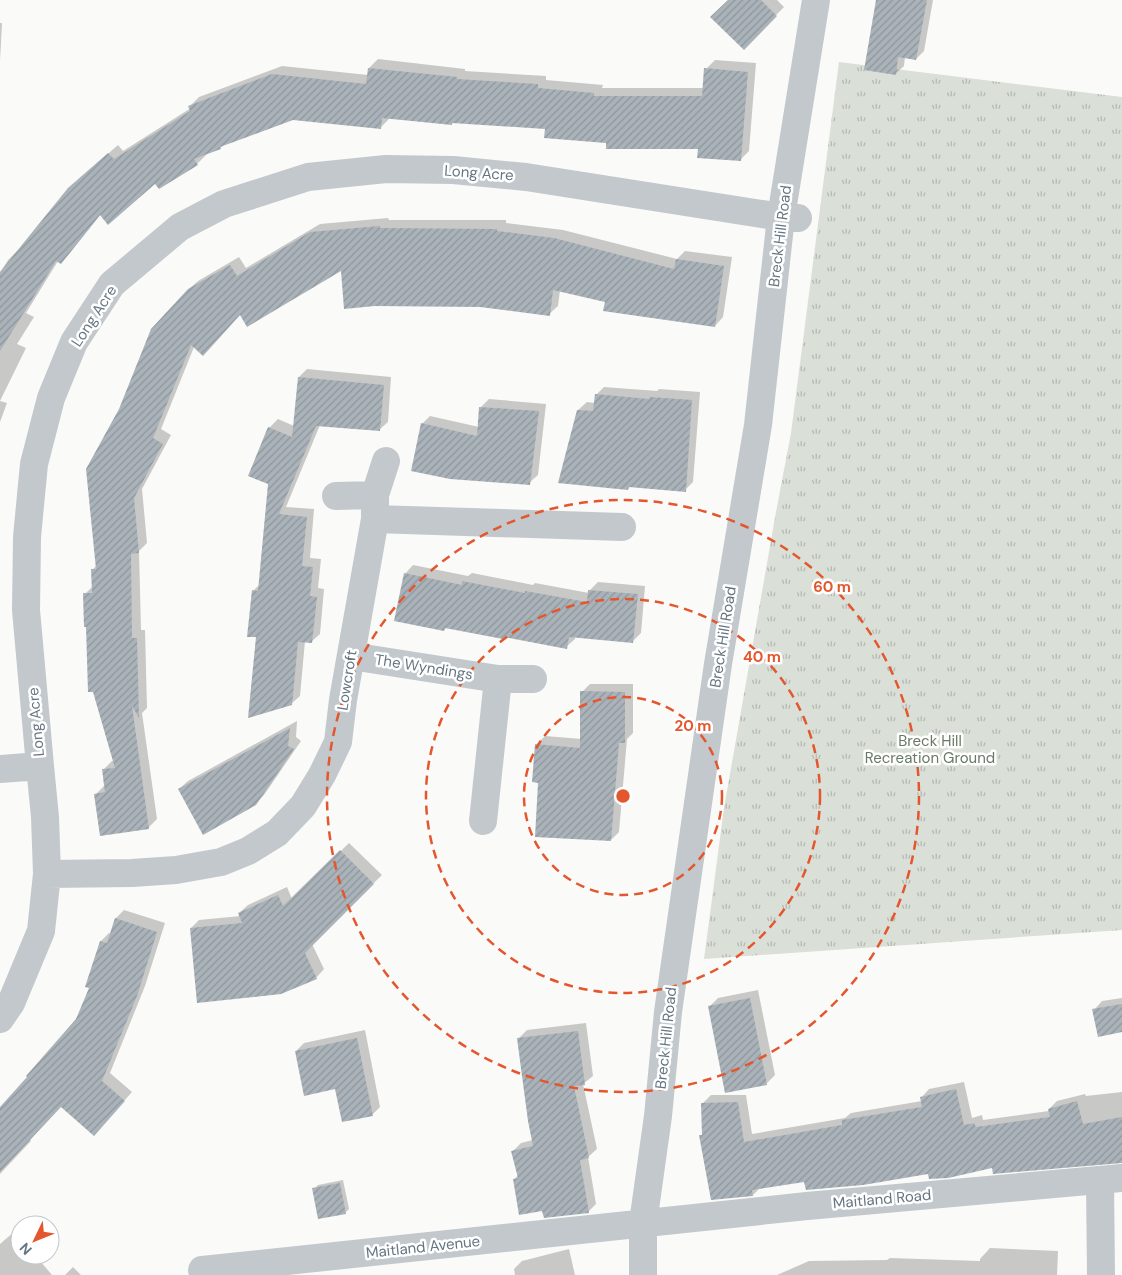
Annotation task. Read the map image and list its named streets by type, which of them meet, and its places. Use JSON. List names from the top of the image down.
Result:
{
  "streets": {
    "street": [
      "Long Acre",
      "Breck Hill Road",
      "The Wyndings",
      "Lowcroft",
      "Maitland Road",
      "Maitland Avenue"
    ]
  },
  "crossings": [
    ["Long Acre", "Breck Hill Road"],
    ["Long Acre", "Lowcroft"],
    ["Breck Hill Road", "Maitland Road"],
    ["Breck Hill Road", "Maitland Avenue"],
    ["The Wyndings", "Lowcroft"],
    ["Maitland Road", "Maitland Avenue"]
  ],
  "parks": ["Breck Hill Recreation Ground"],
  "north": "bottom left",
  "rings": ["60 m", "40 m", "20 m"]
}
